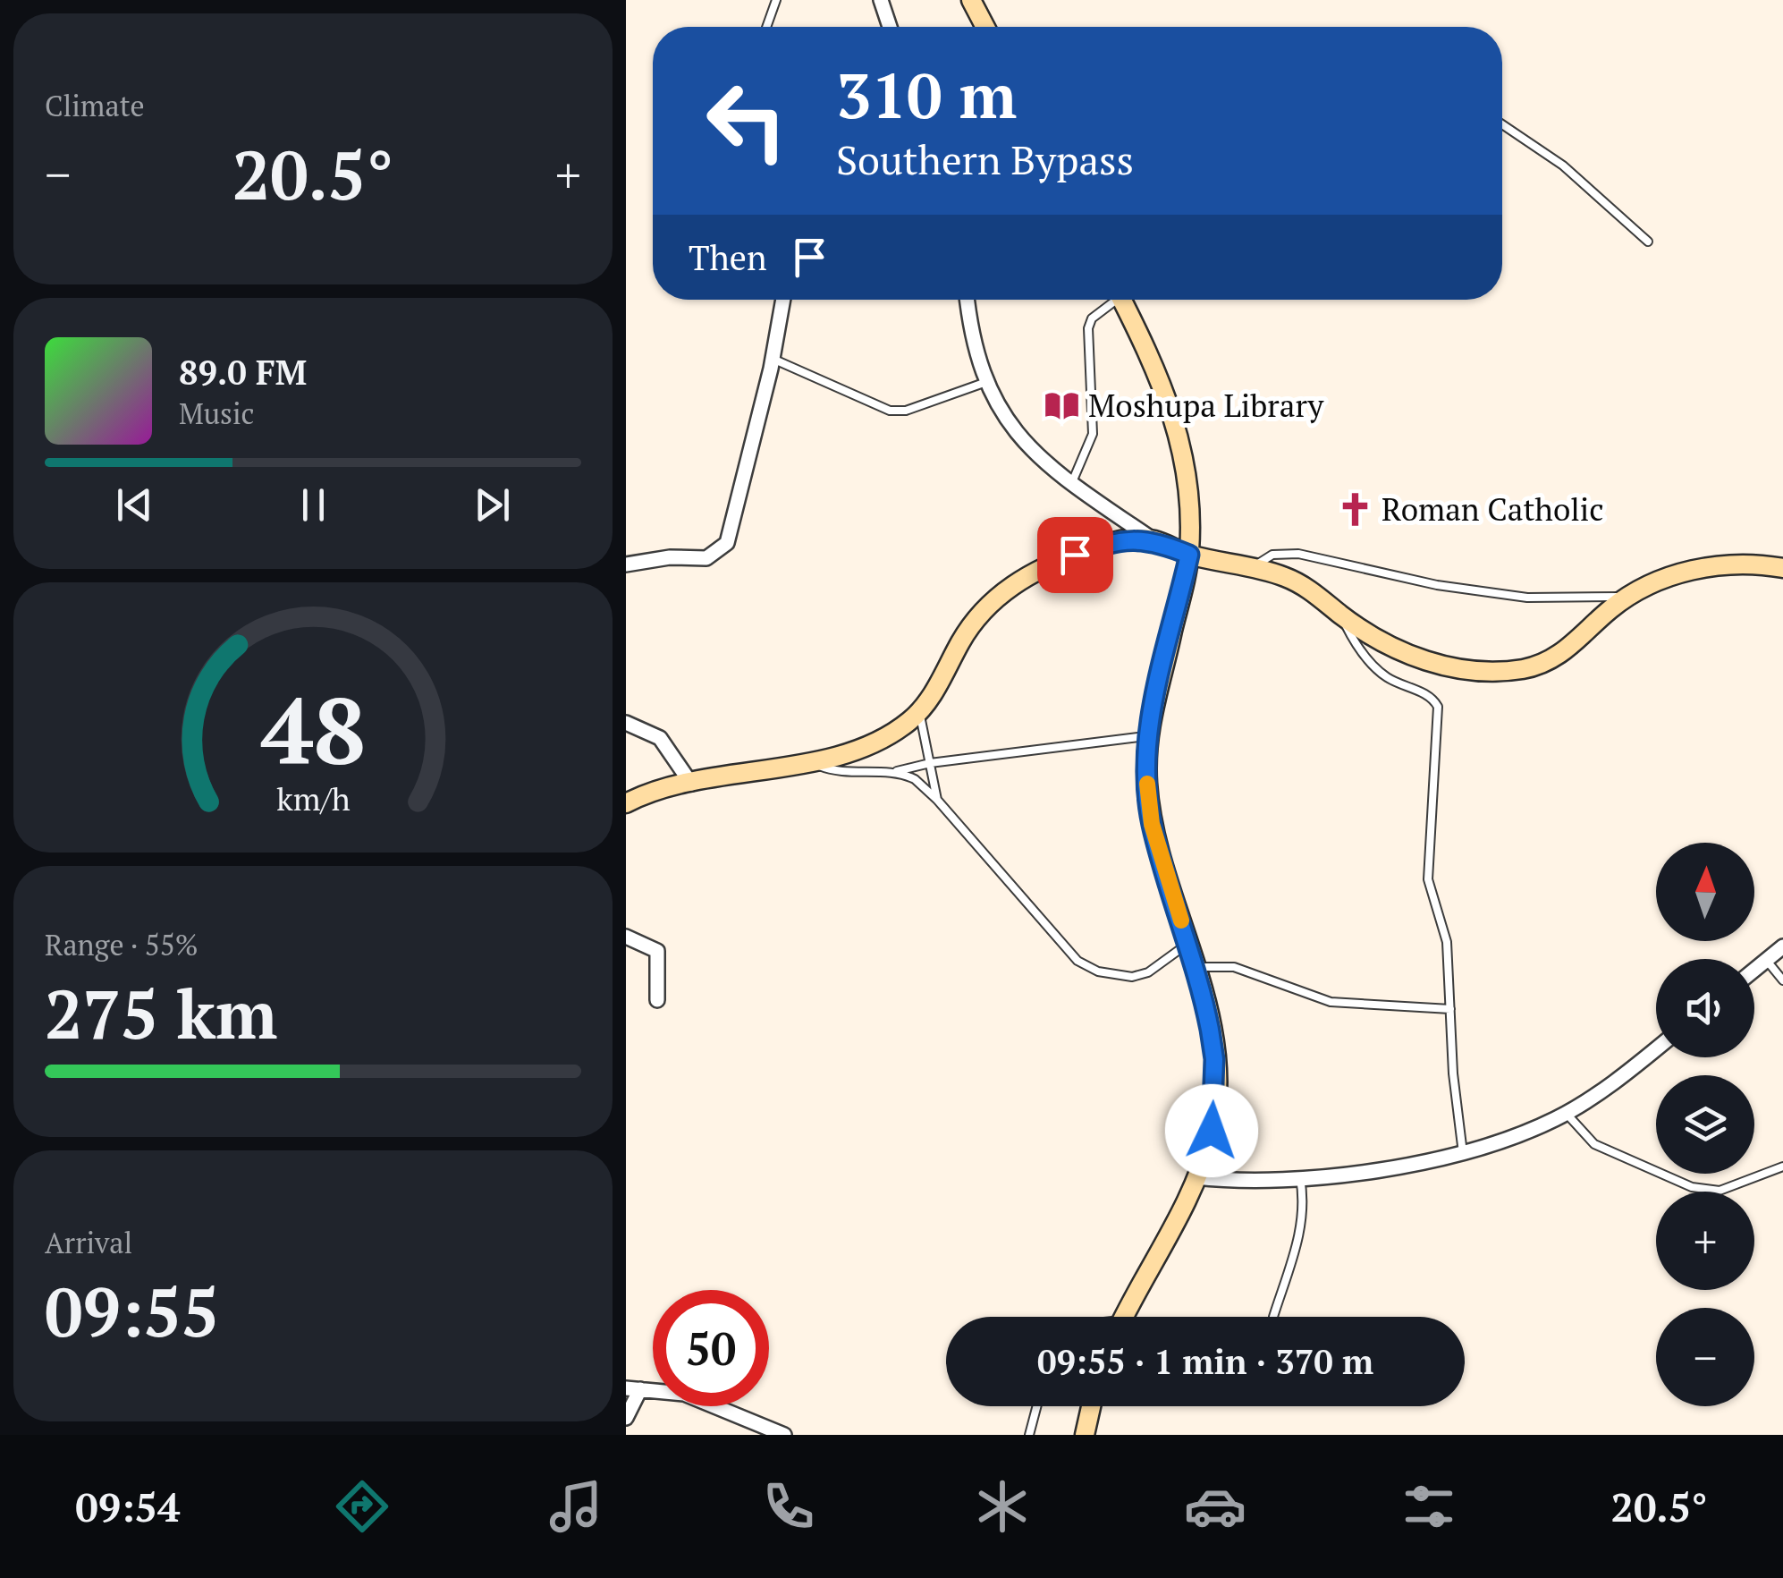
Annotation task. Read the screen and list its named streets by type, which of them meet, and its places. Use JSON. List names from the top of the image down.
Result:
{
  "places": {
    "library": ["Moshupa Library"],
    "church": ["Roman Catholic"]
  },
  "north": "top",
  "page": {
    "tile": [
      "Climate",
      ["Range · 55%", "275 km"],
      ["Arrival", "09:55"]
    ],
    "turn": ["310 m", "Southern Bypass"],
    "heat": ["−", "20.5°", "+"],
    "then": "Then",
    "song": ["89.0 FM", "Music"],
    "map_buttons": ["+", "−"],
    "limit": "50",
    "trip": "09:55 · 1 min · 370 m",
    "tabs": ["09:54", "20.5°"],
    "gauge": ["48", "km/h"]
  }
}
